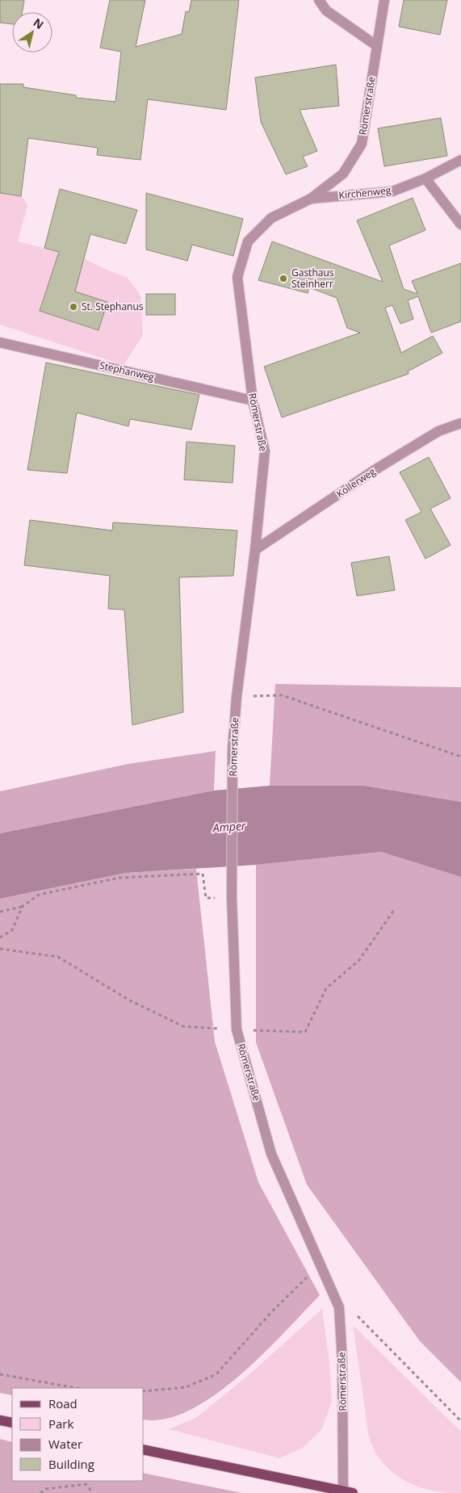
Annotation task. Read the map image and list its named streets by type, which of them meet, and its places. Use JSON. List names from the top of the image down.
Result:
{
  "streets": {
    "street": [
      "Römerstraße",
      "Kirchenweg",
      "Stephanweg",
      "Kollerweg"
    ]
  },
  "crossings": [
    ["Römerstraße", "Kirchenweg"],
    ["Römerstraße", "Stephanweg"],
    ["Römerstraße", "Kollerweg"]
  ],
  "water": ["Amper"],
  "places": ["Gasthaus Steinherr", "St. Stephanus"],
  "legend": [
    "Road",
    "Park",
    "Water",
    "Building"
  ],
  "north": "top right"
}
